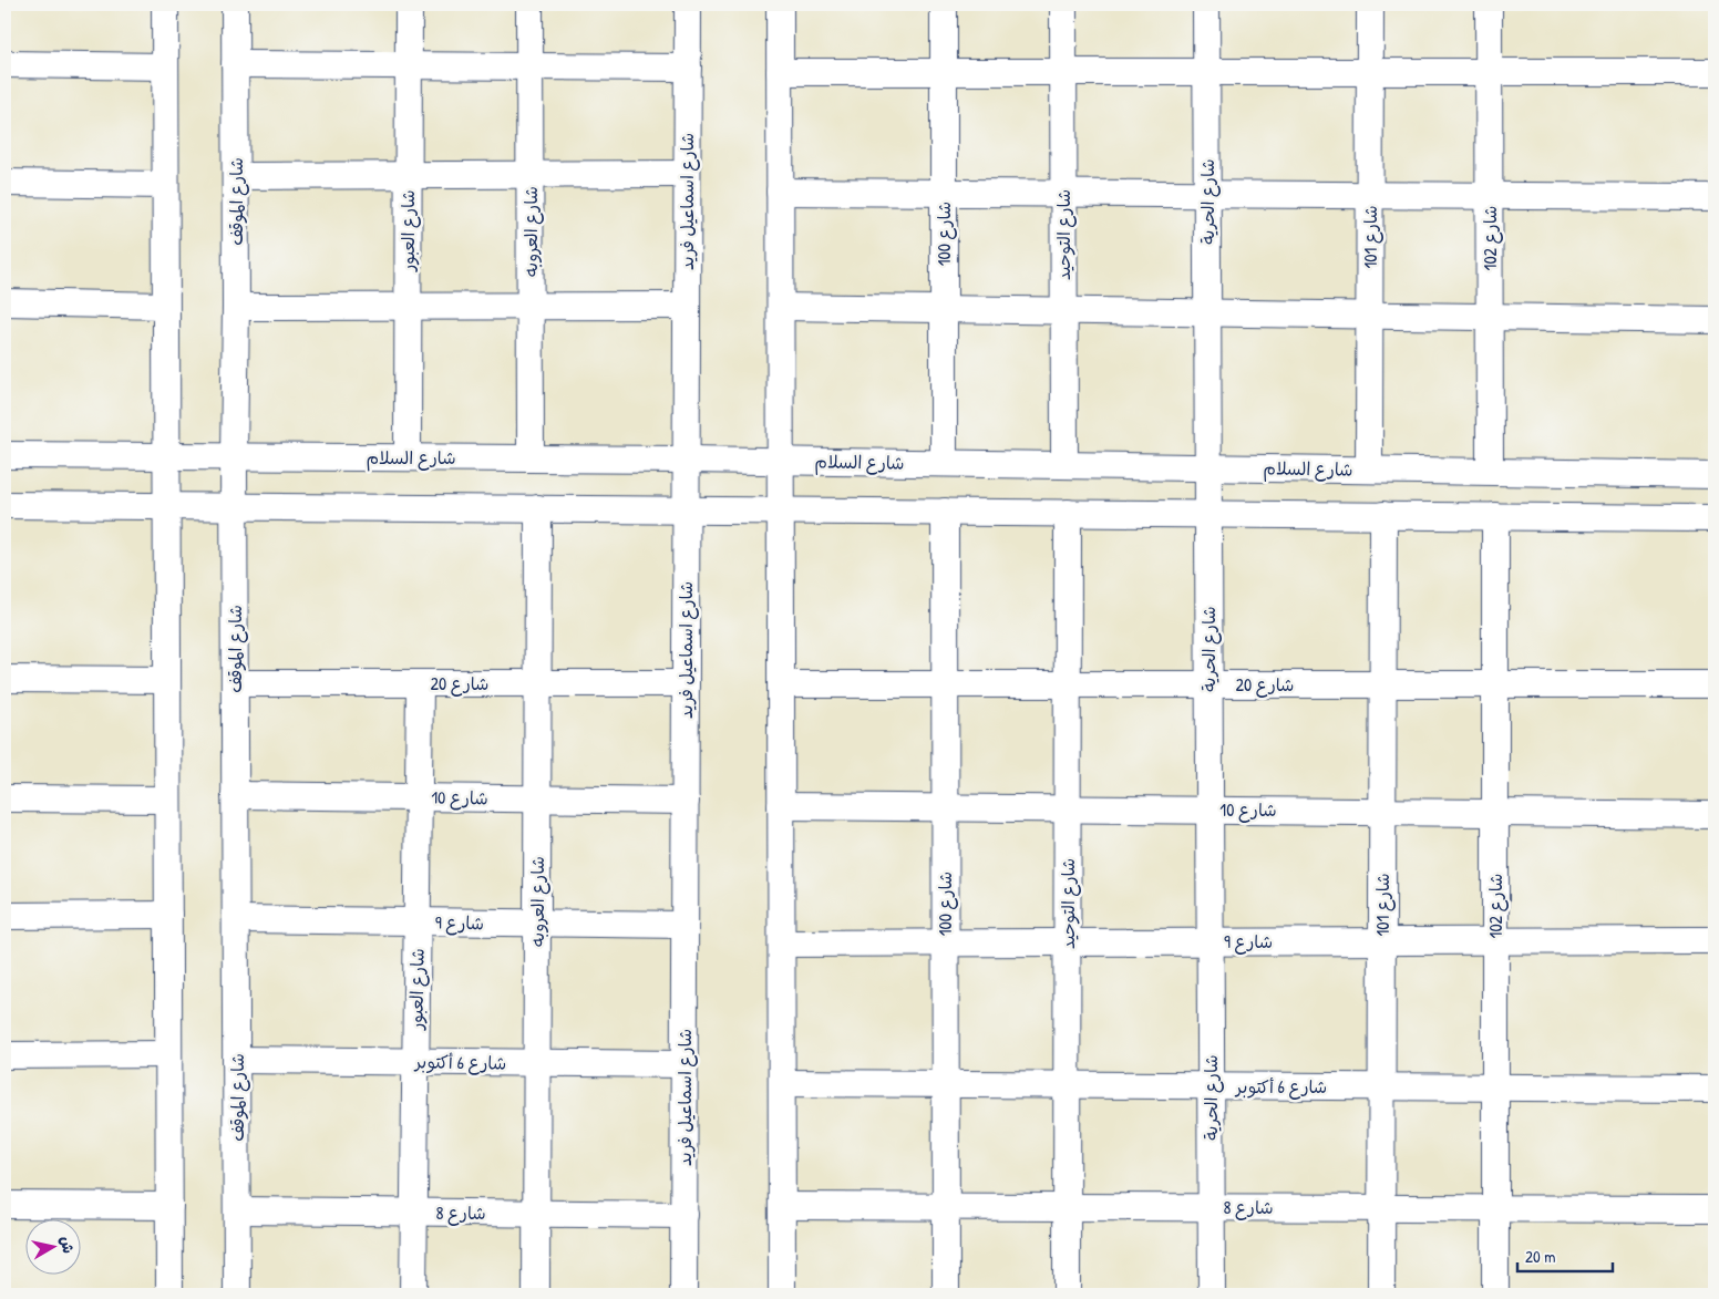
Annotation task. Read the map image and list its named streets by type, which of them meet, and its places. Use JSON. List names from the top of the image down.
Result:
{
  "streets": {
    "street": [
      "شارع الموقف",
      "شارع اسماعيل فريد",
      "شارع الحرية",
      "شارع العبور",
      "شارع العروبه",
      "شارع 100",
      "شارع التوحيد",
      "شارع 101",
      "شارع 102",
      "شارع السلام",
      "شارع 20",
      "شارع 10",
      "شارع 9",
      "شارع 6 أكتوبر",
      "شارع 8"
    ]
  },
  "crossings": [
    ["شارع الموقف", "شارع السلام"],
    ["شارع الموقف", "شارع 20"],
    ["شارع الموقف", "شارع 10"],
    ["شارع الموقف", "شارع 9"],
    ["شارع الموقف", "شارع 6 أكتوبر"],
    ["شارع الموقف", "شارع 8"],
    ["شارع اسماعيل فريد", "شارع السلام"],
    ["شارع اسماعيل فريد", "شارع 20"],
    ["شارع اسماعيل فريد", "شارع 10"],
    ["شارع اسماعيل فريد", "شارع 9"],
    ["شارع اسماعيل فريد", "شارع 6 أكتوبر"],
    ["شارع اسماعيل فريد", "شارع 8"],
    ["شارع الحرية", "شارع السلام"],
    ["شارع الحرية", "شارع 20"],
    ["شارع الحرية", "شارع 10"],
    ["شارع الحرية", "شارع 9"],
    ["شارع الحرية", "شارع 6 أكتوبر"],
    ["شارع الحرية", "شارع 8"],
    ["شارع العبور", "شارع السلام"],
    ["شارع العبور", "شارع 20"],
    ["شارع العبور", "شارع 10"],
    ["شارع العبور", "شارع 9"],
    ["شارع العبور", "شارع 6 أكتوبر"],
    ["شارع العبور", "شارع 8"],
    ["شارع العروبه", "شارع السلام"],
    ["شارع العروبه", "شارع 20"],
    ["شارع العروبه", "شارع 10"],
    ["شارع العروبه", "شارع 9"],
    ["شارع العروبه", "شارع 6 أكتوبر"],
    ["شارع العروبه", "شارع 8"],
    ["شارع 100", "شارع السلام"],
    ["شارع 100", "شارع 20"],
    ["شارع 100", "شارع 10"],
    ["شارع 100", "شارع 9"],
    ["شارع 100", "شارع 6 أكتوبر"],
    ["شارع 100", "شارع 8"],
    ["شارع التوحيد", "شارع السلام"],
    ["شارع التوحيد", "شارع 20"],
    ["شارع التوحيد", "شارع 10"],
    ["شارع التوحيد", "شارع 9"],
    ["شارع التوحيد", "شارع 6 أكتوبر"],
    ["شارع التوحيد", "شارع 8"],
    ["شارع 101", "شارع السلام"],
    ["شارع 101", "شارع 20"],
    ["شارع 101", "شارع 10"],
    ["شارع 101", "شارع 9"],
    ["شارع 101", "شارع 6 أكتوبر"],
    ["شارع 101", "شارع 8"],
    ["شارع 102", "شارع السلام"],
    ["شارع 102", "شارع 20"],
    ["شارع 102", "شارع 10"],
    ["شارع 102", "شارع 9"],
    ["شارع 102", "شارع 6 أكتوبر"],
    ["شارع 102", "شارع 8"]
  ],
  "scale_bar": "20 m",
  "north": "right"
}
